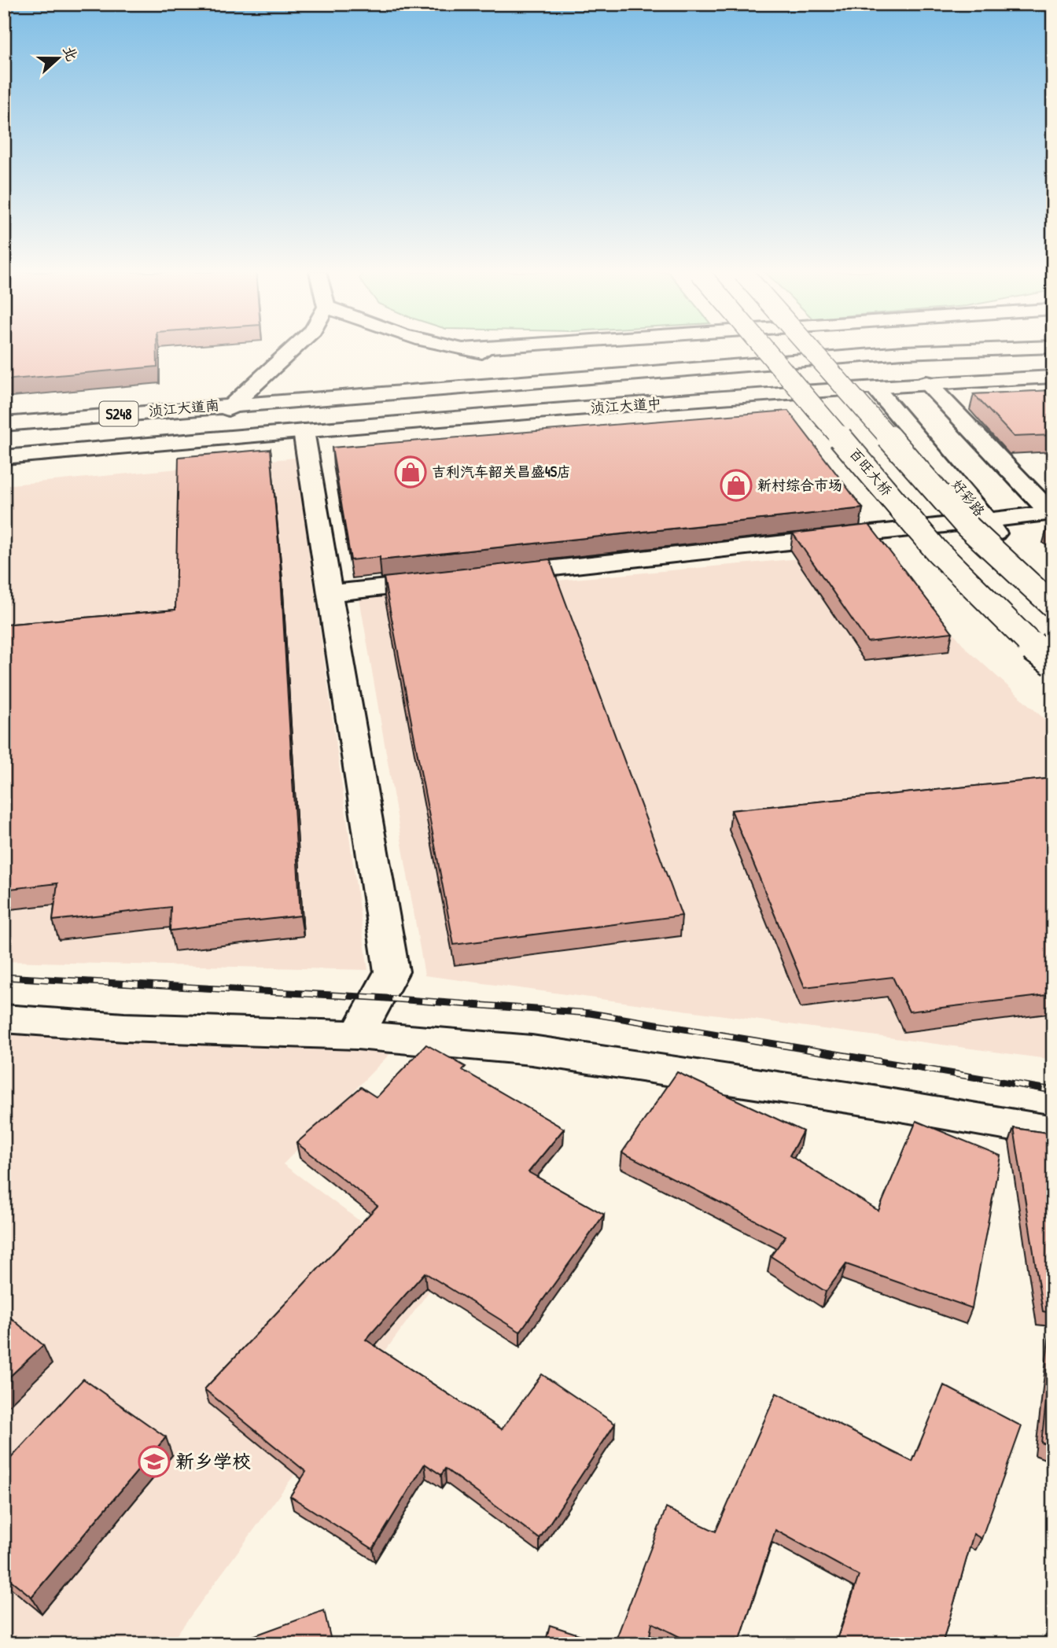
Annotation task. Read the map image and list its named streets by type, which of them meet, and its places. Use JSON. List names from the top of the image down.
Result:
{
  "streets": {
    "main road": [
      "浈江大道中",
      "浈江大道南",
      "S248",
      "百旺大桥",
      "好彩路"
    ]
  },
  "crossings": [
    ["浈江大道中", "浈江大道南"],
    ["浈江大道中", "好彩路"]
  ],
  "places": {
    "shop": ["吉利汽车韶关昌盛4S店", "新村综合市场"],
    "school or university": ["新乡学校"]
  },
  "north": "right"
}
